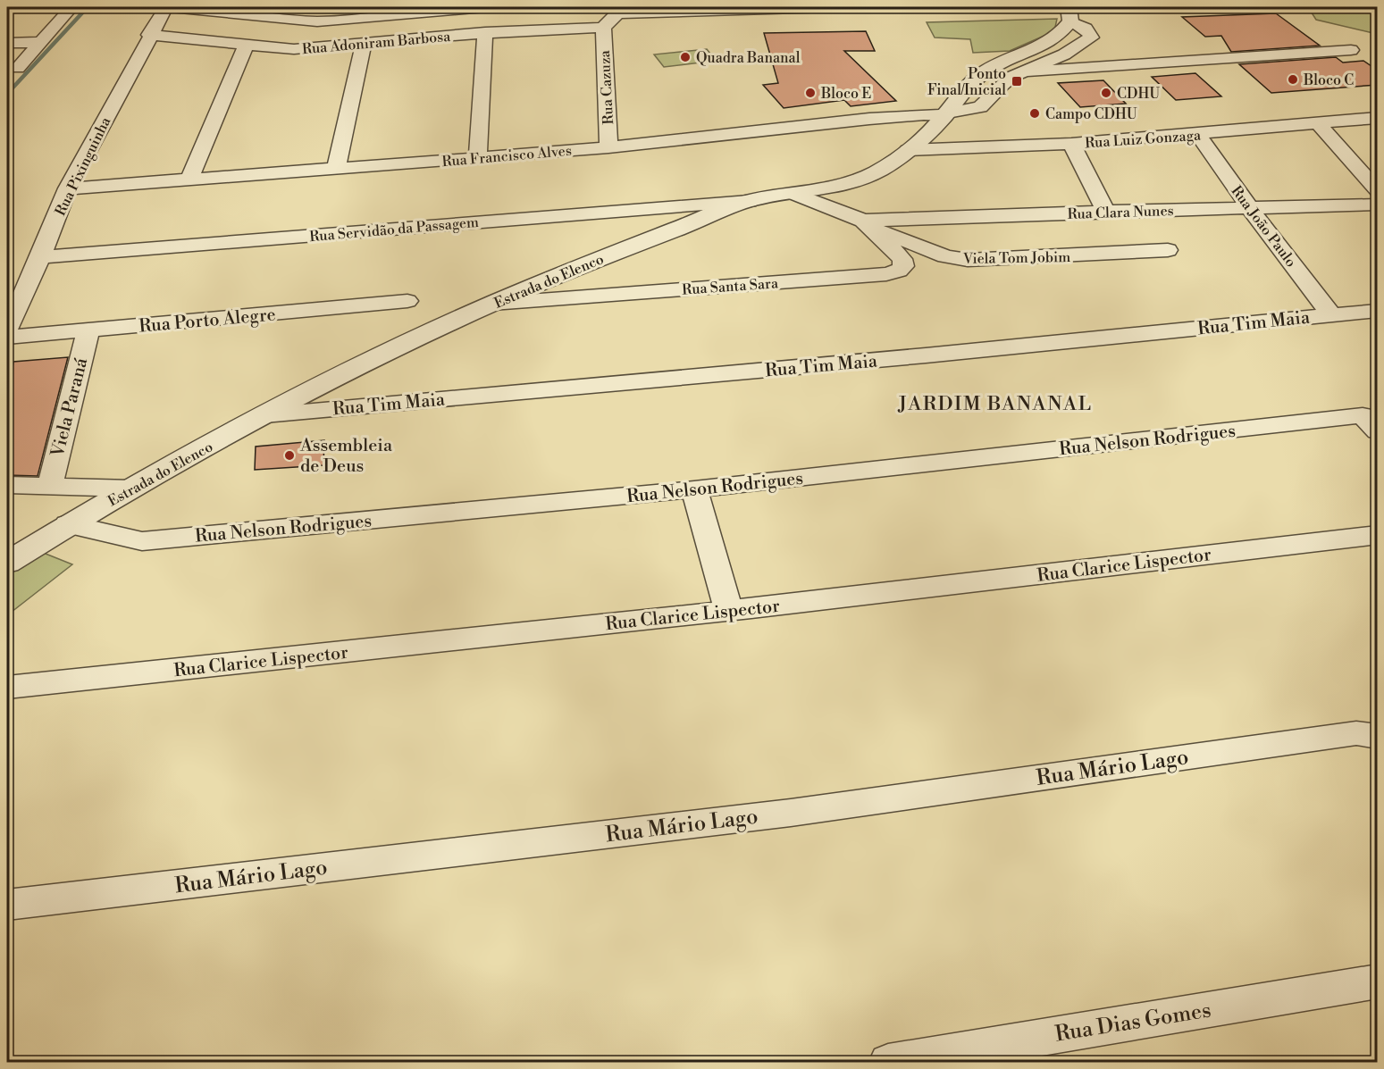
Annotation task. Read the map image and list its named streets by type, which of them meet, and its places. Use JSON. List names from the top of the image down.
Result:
{
  "streets": {
    "street": [
      "Rua Adoniram Barbosa",
      "Rua Cazuza",
      "Rua Luiz Gonzaga",
      "Rua Francisco Alves",
      "Rua Pixinguinha",
      "Rua Clara Nunes",
      "Rua João Paulo",
      "Rua Servidão da Passagem",
      "Viela Tom Jobim",
      "Estrada do Elenco",
      "Rua Santa Sara",
      "Rua Porto Alegre",
      "Rua Tim Maia",
      "Viela Paraná",
      "Rua Nelson Rodrigues",
      "Rua Clarice Lispector",
      "Rua Mário Lago",
      "Rua Dias Gomes"
    ]
  },
  "crossings": [
    ["Rua Adoniram Barbosa", "Rua Cazuza"],
    ["Rua Adoniram Barbosa", "Rua Pixinguinha"],
    ["Rua Cazuza", "Rua Francisco Alves"],
    ["Rua Luiz Gonzaga", "Rua João Paulo"],
    ["Rua Luiz Gonzaga", "Estrada do Elenco"],
    ["Rua Francisco Alves", "Rua Pixinguinha"],
    ["Rua Francisco Alves", "Estrada do Elenco"],
    ["Rua Pixinguinha", "Rua Servidão da Passagem"],
    ["Rua Clara Nunes", "Rua João Paulo"],
    ["Rua Clara Nunes", "Viela Tom Jobim"],
    ["Rua Clara Nunes", "Rua Santa Sara"],
    ["Rua João Paulo", "Rua Tim Maia"],
    ["Rua Servidão da Passagem", "Estrada do Elenco"],
    ["Viela Tom Jobim", "Estrada do Elenco"],
    ["Viela Tom Jobim", "Rua Santa Sara"],
    ["Estrada do Elenco", "Rua Santa Sara"],
    ["Estrada do Elenco", "Rua Tim Maia"],
    ["Estrada do Elenco", "Rua Nelson Rodrigues"],
    ["Rua Porto Alegre", "Viela Paraná"]
  ],
  "districts": ["JARDIM BANANAL"],
  "places": {
    "other": [
      "Quadra Bananal",
      "Bloco C",
      "Bloco E",
      "CDHU",
      "Campo CDHU",
      "Assembleia de Deus"
    ],
    "transit": ["Ponto Final/Inicial"]
  }
}
